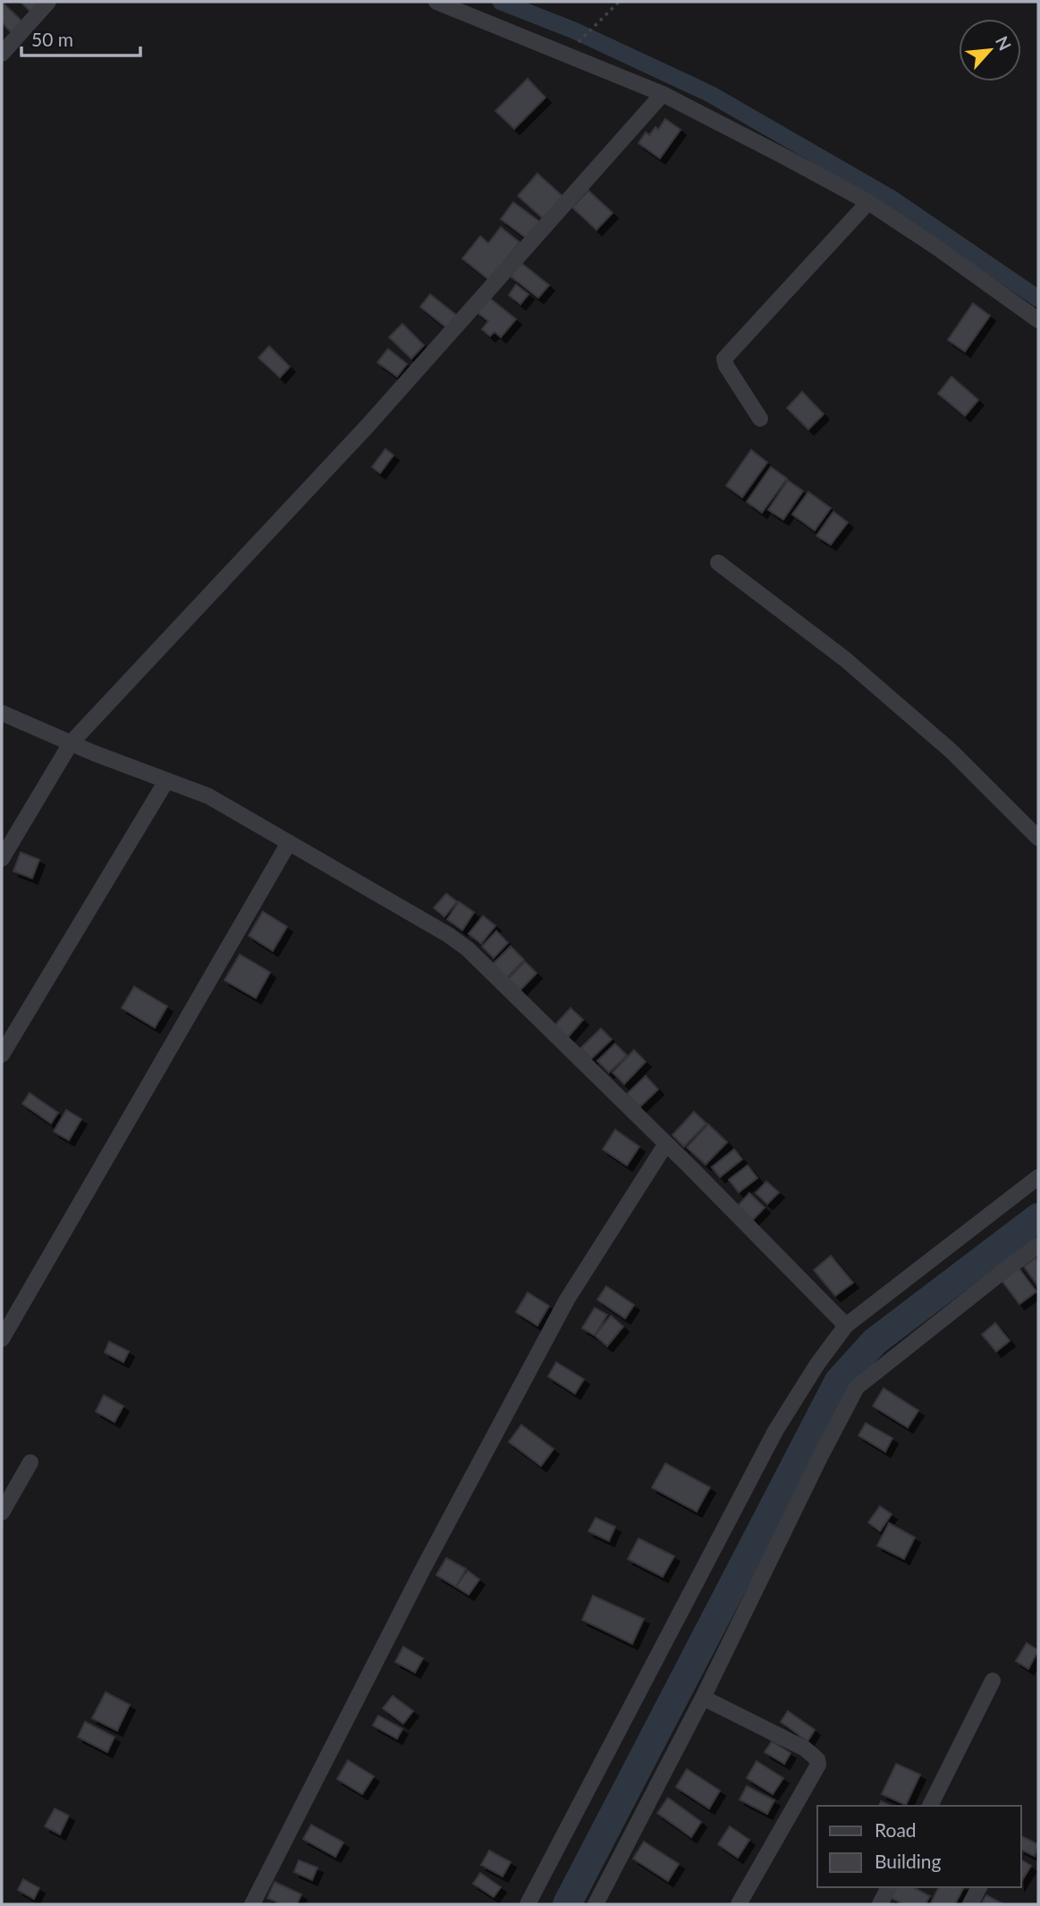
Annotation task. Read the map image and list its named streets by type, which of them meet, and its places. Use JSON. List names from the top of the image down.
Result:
{
  "legend": ["Road", "Building"],
  "scale_bar": "50 m",
  "north": "top right"
}
